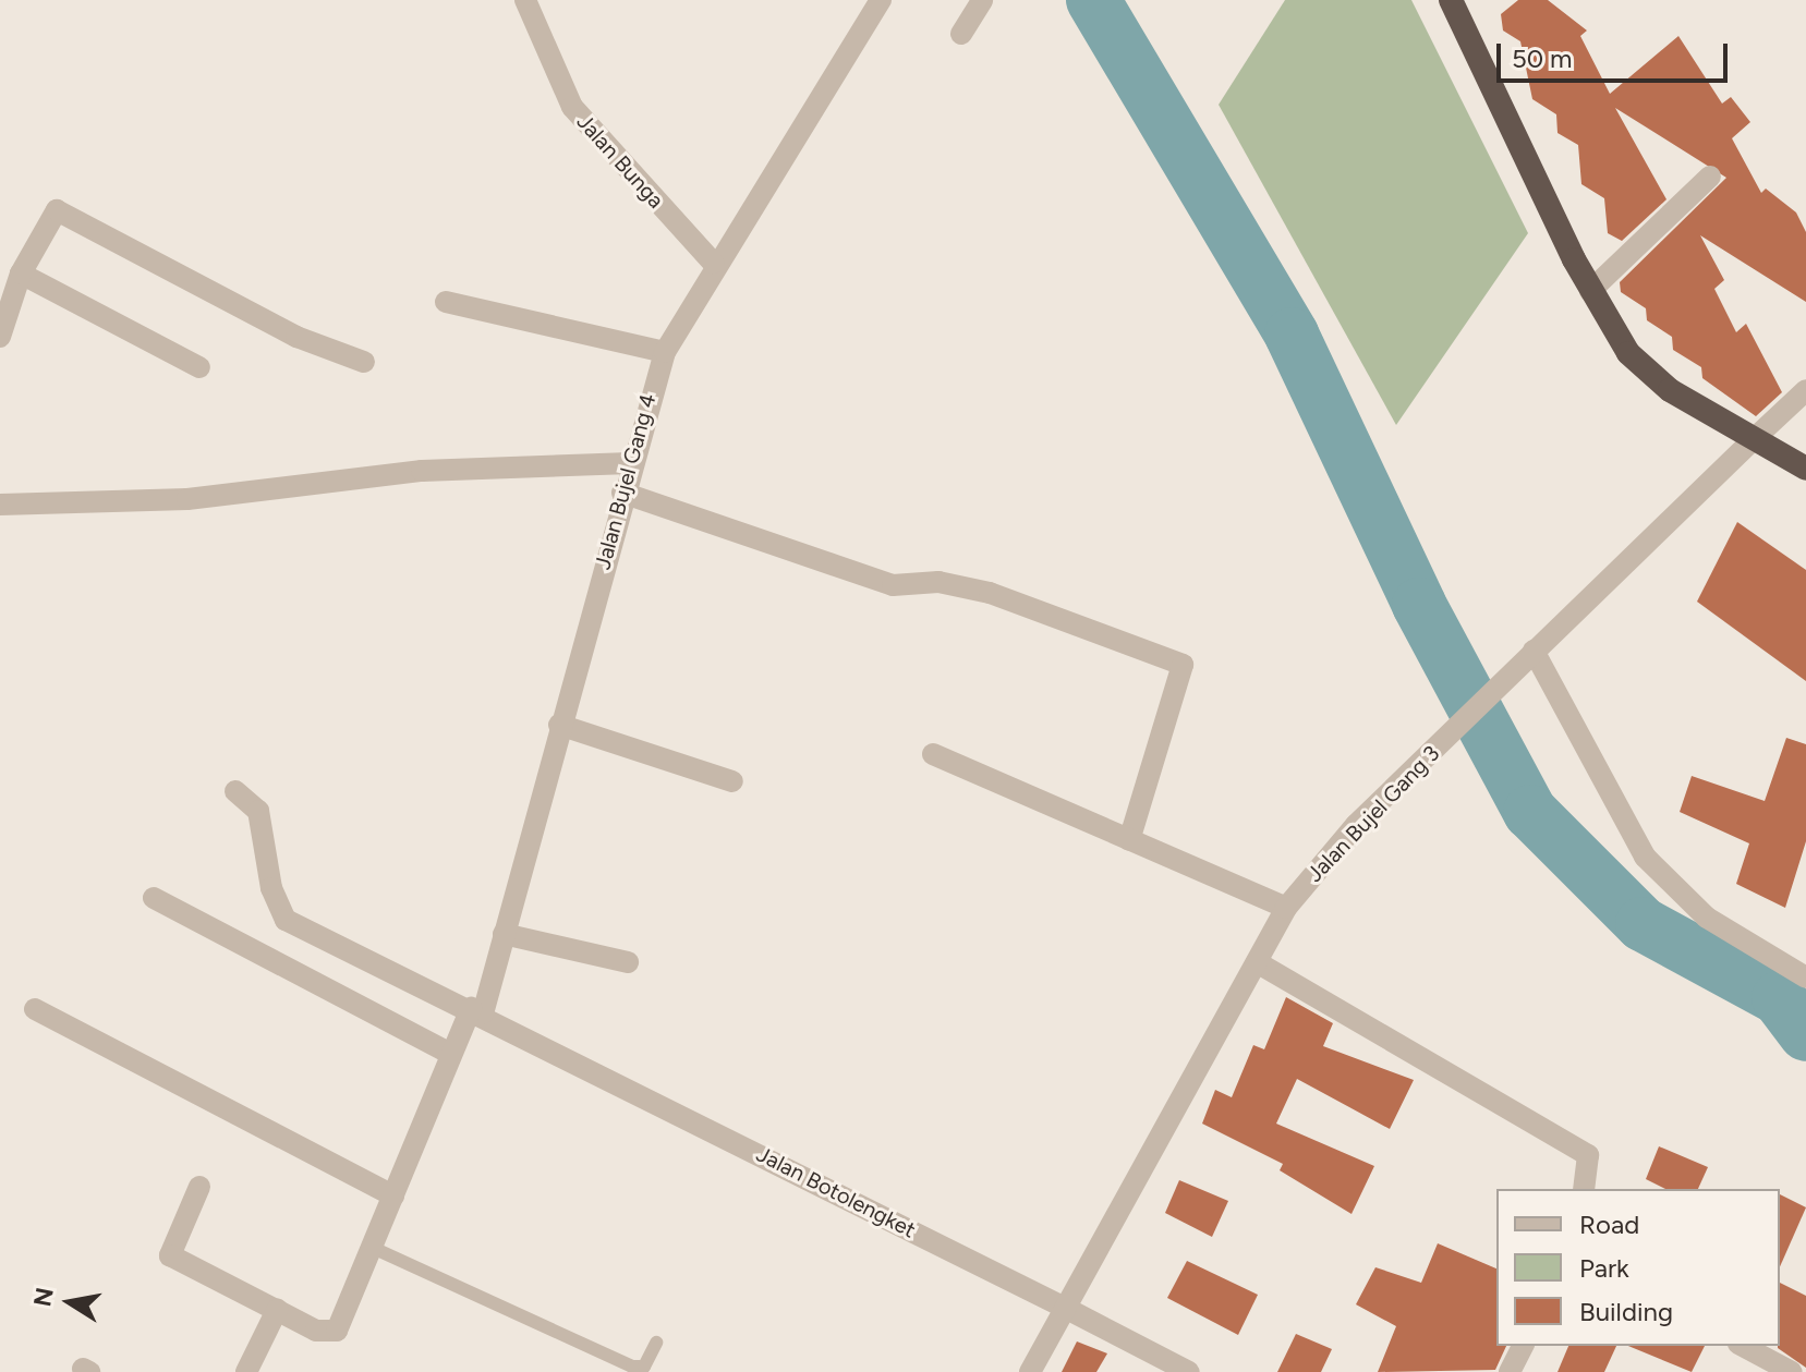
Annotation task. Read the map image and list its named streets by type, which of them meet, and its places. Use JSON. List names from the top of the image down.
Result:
{
  "streets": {
    "street": [
      "Jalan Bunga",
      "Jalan Bujel Gang 4",
      "Jalan Bujel Gang 3",
      "Jalan Botolengket"
    ]
  },
  "crossings": [
    ["Jalan Bunga", "Jalan Bujel Gang 4"],
    ["Jalan Bujel Gang 4", "Jalan Botolengket"],
    ["Jalan Bujel Gang 3", "Jalan Botolengket"]
  ],
  "legend": ["Road", "Park", "Building"],
  "scale_bar": "50 m",
  "north": "left"
}
